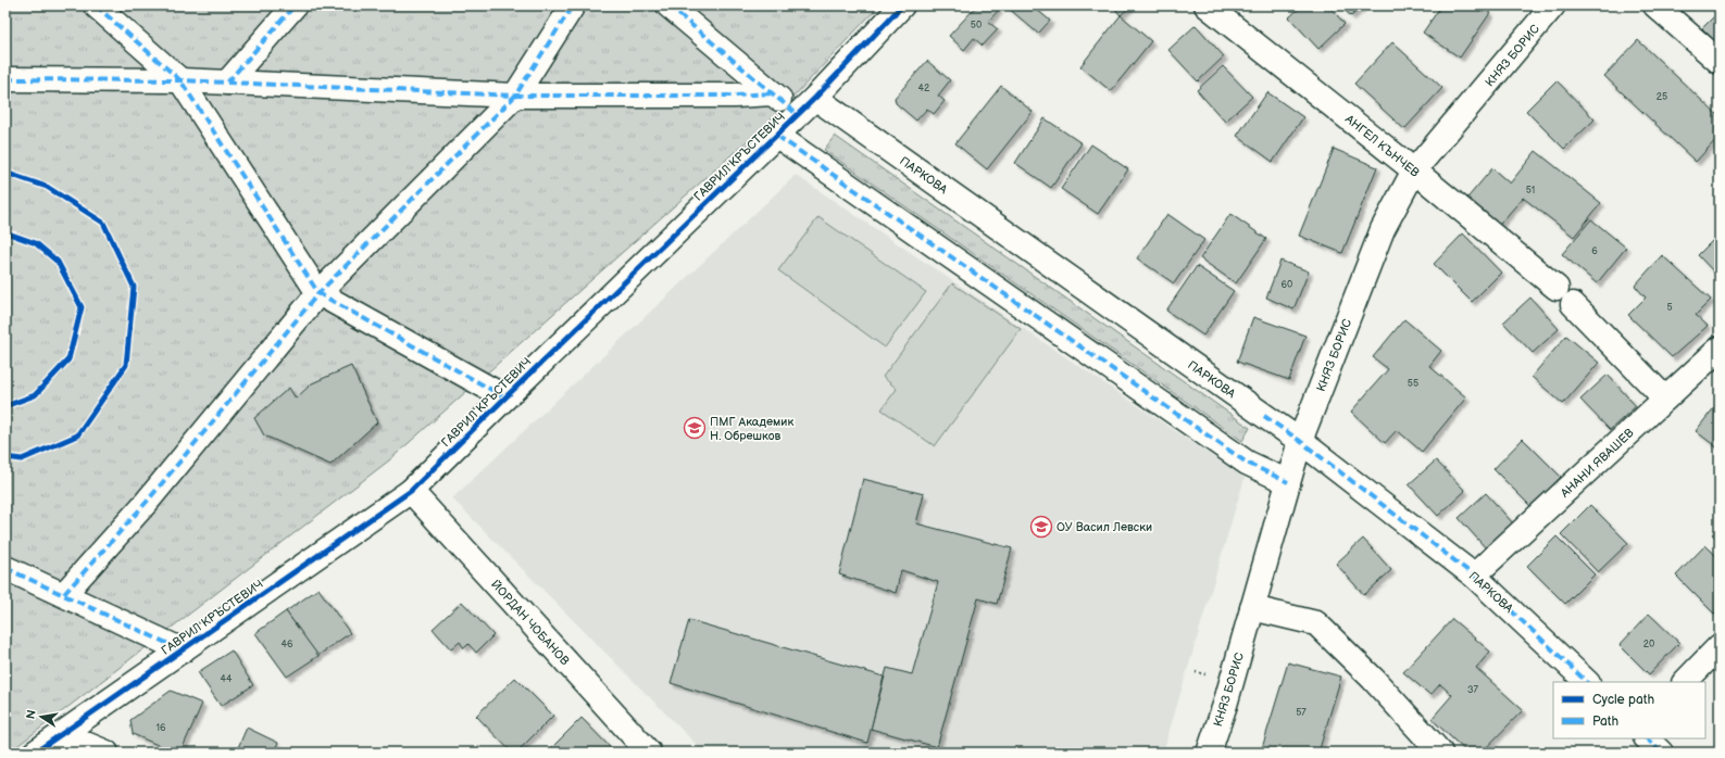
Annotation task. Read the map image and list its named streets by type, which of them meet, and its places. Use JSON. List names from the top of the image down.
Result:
{
  "streets": {
    "street": [
      "КНЯЗ БОРИС",
      "АНГЕЛ КЪНЧЕВ",
      "ГАВРИЛ КРЪСТЕВИЧ",
      "ПАРКОВА",
      "АНАНИ ЯВАШЕВ",
      "ЙОРДАН ЧОБАНОВ"
    ]
  },
  "crossings": [
    ["КНЯЗ БОРИС", "АНГЕЛ КЪНЧЕВ"],
    ["КНЯЗ БОРИС", "ПАРКОВА"],
    ["АНГЕЛ КЪНЧЕВ", "АНАНИ ЯВАШЕВ"],
    ["ГАВРИЛ КРЪСТЕВИЧ", "ПАРКОВА"],
    ["ГАВРИЛ КРЪСТЕВИЧ", "ЙОРДАН ЧОБАНОВ"],
    ["ПАРКОВА", "АНАНИ ЯВАШЕВ"]
  ],
  "places": {
    "school or university": ["ПМГ Академик Н. Обрешков", "ОУ Васил Левски"]
  },
  "house_numbers": [
    "50",
    "42",
    "25",
    "51",
    "6",
    "60",
    "5",
    "55",
    "46",
    "20",
    "44",
    "37",
    "57",
    "16"
  ],
  "legend": ["Cycle path", "Path"],
  "north": "left"
}
